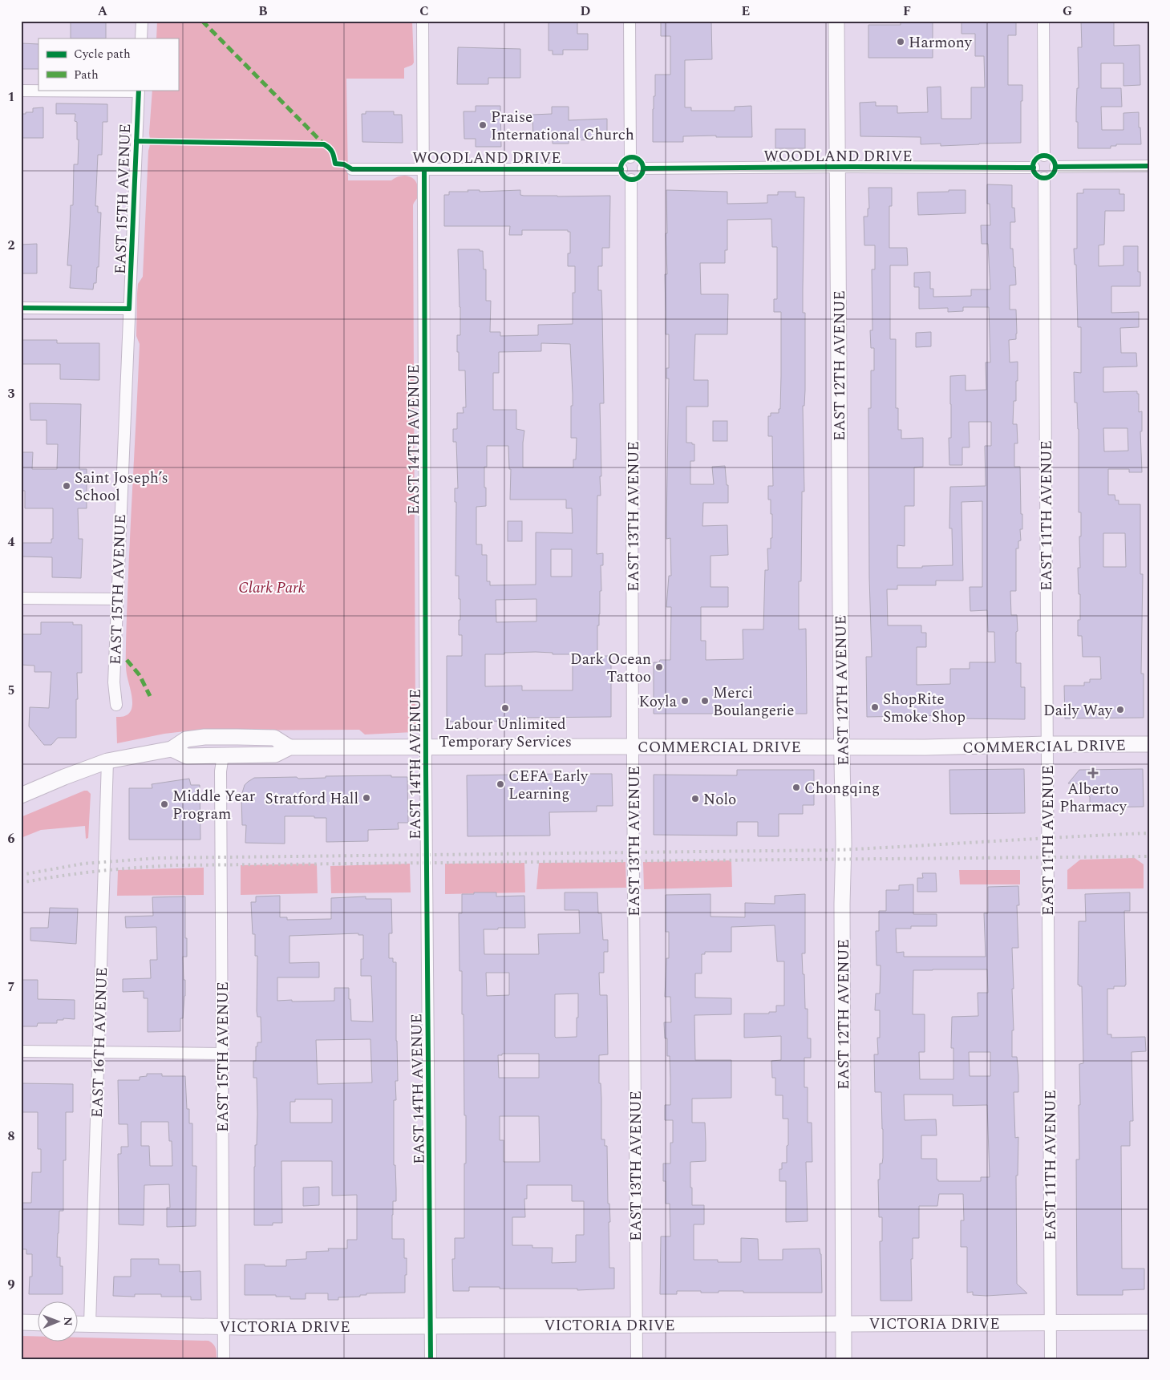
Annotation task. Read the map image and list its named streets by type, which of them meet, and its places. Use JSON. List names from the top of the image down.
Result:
{
  "streets": {
    "street": [
      "WOODLAND DRIVE",
      "EAST 15TH AVENUE",
      "EAST 12TH AVENUE",
      "EAST 14TH AVENUE",
      "EAST 11TH AVENUE",
      "EAST 13TH AVENUE",
      "COMMERCIAL DRIVE",
      "EAST 16TH AVENUE",
      "VICTORIA DRIVE"
    ]
  },
  "crossings": [
    ["WOODLAND DRIVE", "EAST 12TH AVENUE"],
    ["WOODLAND DRIVE", "EAST 14TH AVENUE"],
    ["WOODLAND DRIVE", "EAST 11TH AVENUE"],
    ["WOODLAND DRIVE", "EAST 13TH AVENUE"],
    ["EAST 15TH AVENUE", "COMMERCIAL DRIVE"],
    ["EAST 15TH AVENUE", "VICTORIA DRIVE"],
    ["EAST 12TH AVENUE", "COMMERCIAL DRIVE"],
    ["EAST 12TH AVENUE", "VICTORIA DRIVE"],
    ["EAST 14TH AVENUE", "COMMERCIAL DRIVE"],
    ["EAST 14TH AVENUE", "VICTORIA DRIVE"],
    ["EAST 11TH AVENUE", "COMMERCIAL DRIVE"],
    ["EAST 11TH AVENUE", "VICTORIA DRIVE"],
    ["EAST 13TH AVENUE", "COMMERCIAL DRIVE"],
    ["EAST 13TH AVENUE", "VICTORIA DRIVE"],
    ["COMMERCIAL DRIVE", "EAST 16TH AVENUE"],
    ["EAST 16TH AVENUE", "VICTORIA DRIVE"]
  ],
  "parks": ["Clark Park"],
  "places": {
    "other": [
      "Harmony",
      "Praise International Church",
      "Saint Joseph’s School",
      "Dark Ocean Tattoo",
      "Koyla",
      "Merci Boulangerie",
      "ShopRite Smoke Shop",
      "Labour Unlimited Temporary Services",
      "Daily Way",
      "CEFA Early Learning",
      "Chongqing",
      "Stratford Hall",
      "Nolo",
      "Middle Year Program"
    ],
    "health": ["Alberto Pharmacy"]
  },
  "legend": ["Cycle path", "Path"],
  "north": "right",
  "grid": {
    "columns": [
      "A",
      "B",
      "C",
      "D",
      "E",
      "F",
      "G"
    ],
    "rows": [
      "1",
      "2",
      "3",
      "4",
      "5",
      "6",
      "7",
      "8",
      "9"
    ]
  }
}
